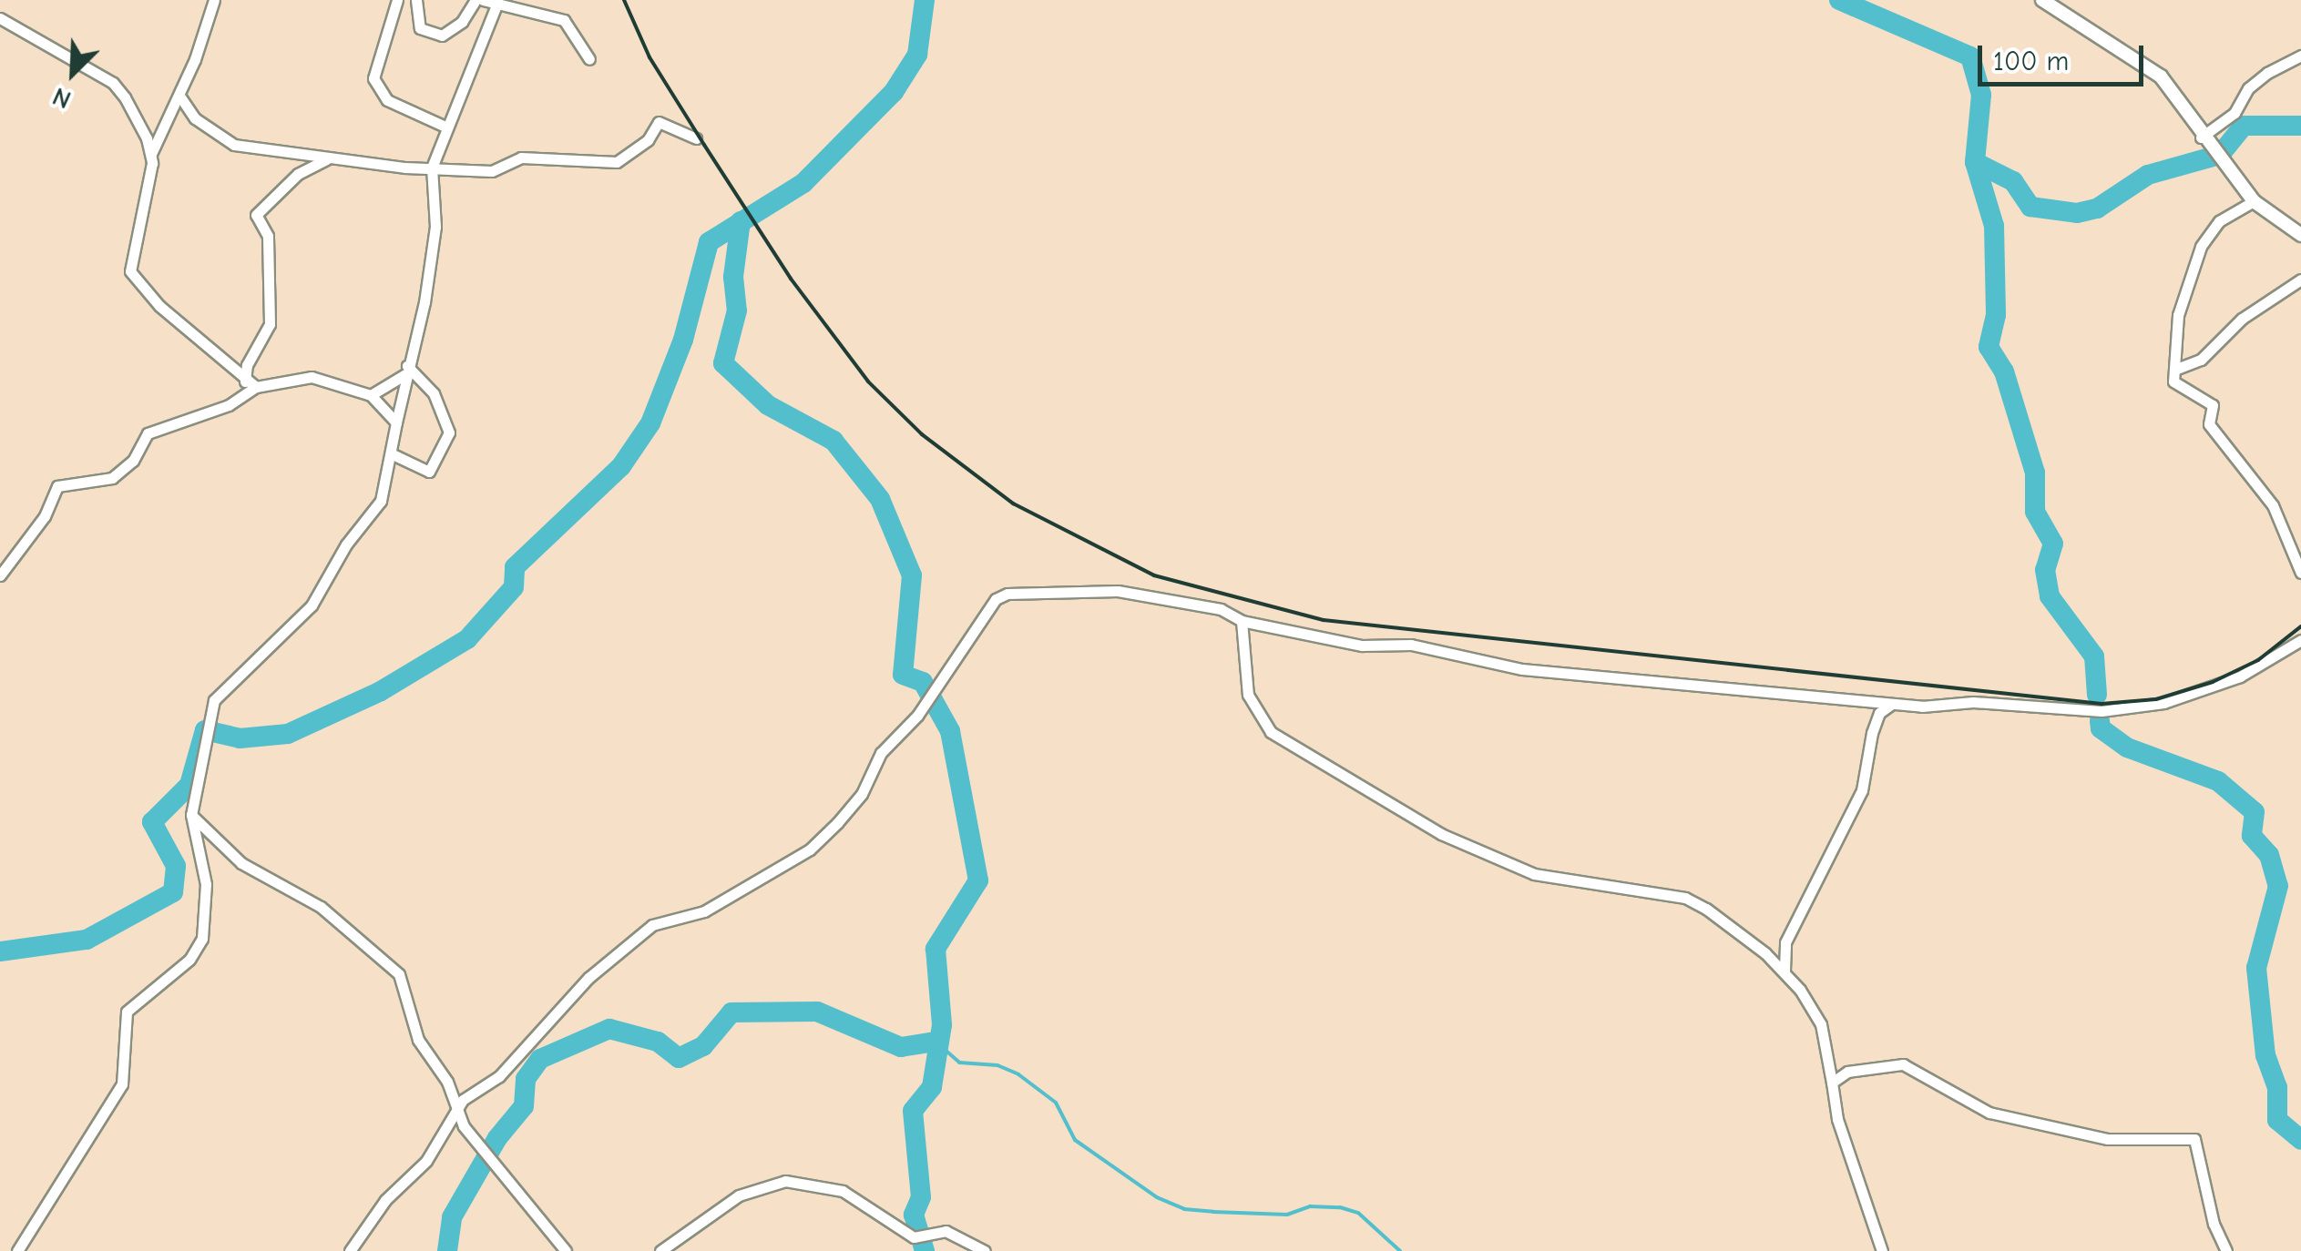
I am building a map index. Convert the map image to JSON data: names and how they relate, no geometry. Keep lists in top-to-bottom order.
{
  "scale_bar": "100 m",
  "north": "bottom left"
}
